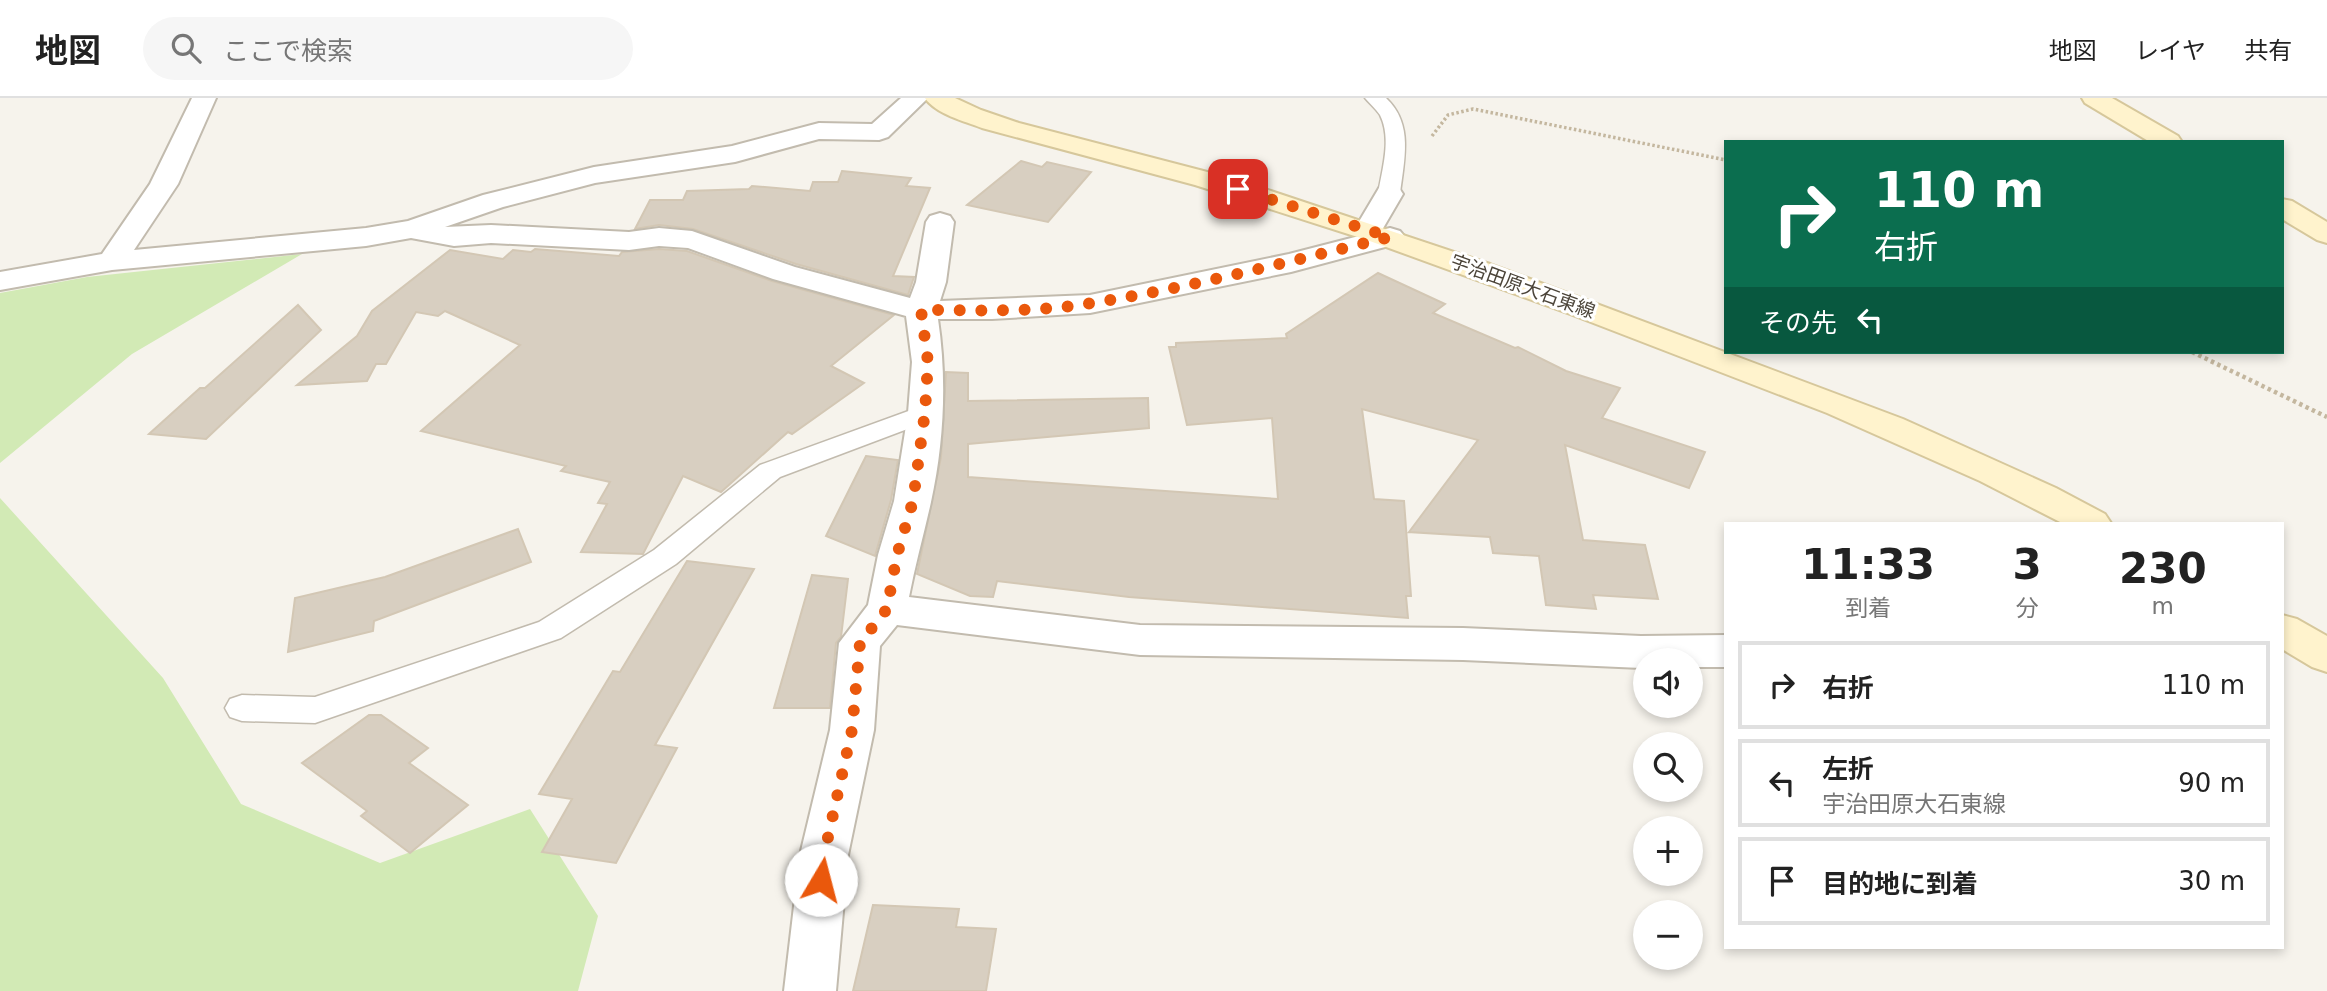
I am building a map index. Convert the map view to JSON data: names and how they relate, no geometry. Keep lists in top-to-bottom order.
{
  "streets": {
    "main road": ["宇治田原大石東線"]
  },
  "page": {
    "header": "地図",
    "search": "ここで検索",
    "nav": ["地図", "レイヤ", "共有"],
    "turn": ["110 m", "右折"],
    "then": "その先",
    "eta": [
      "11:33",
      "到着",
      "3",
      "分",
      "230",
      "m"
    ],
    "list": [
      {
        "name": "右折",
        "value": "110 m"
      },
      {
        "name": "左折",
        "note": "宇治田原大石東線",
        "value": "90 m"
      },
      {
        "name": "目的地に到着",
        "value": "30 m"
      }
    ],
    "map_buttons": ["+", "−"]
  }
}
